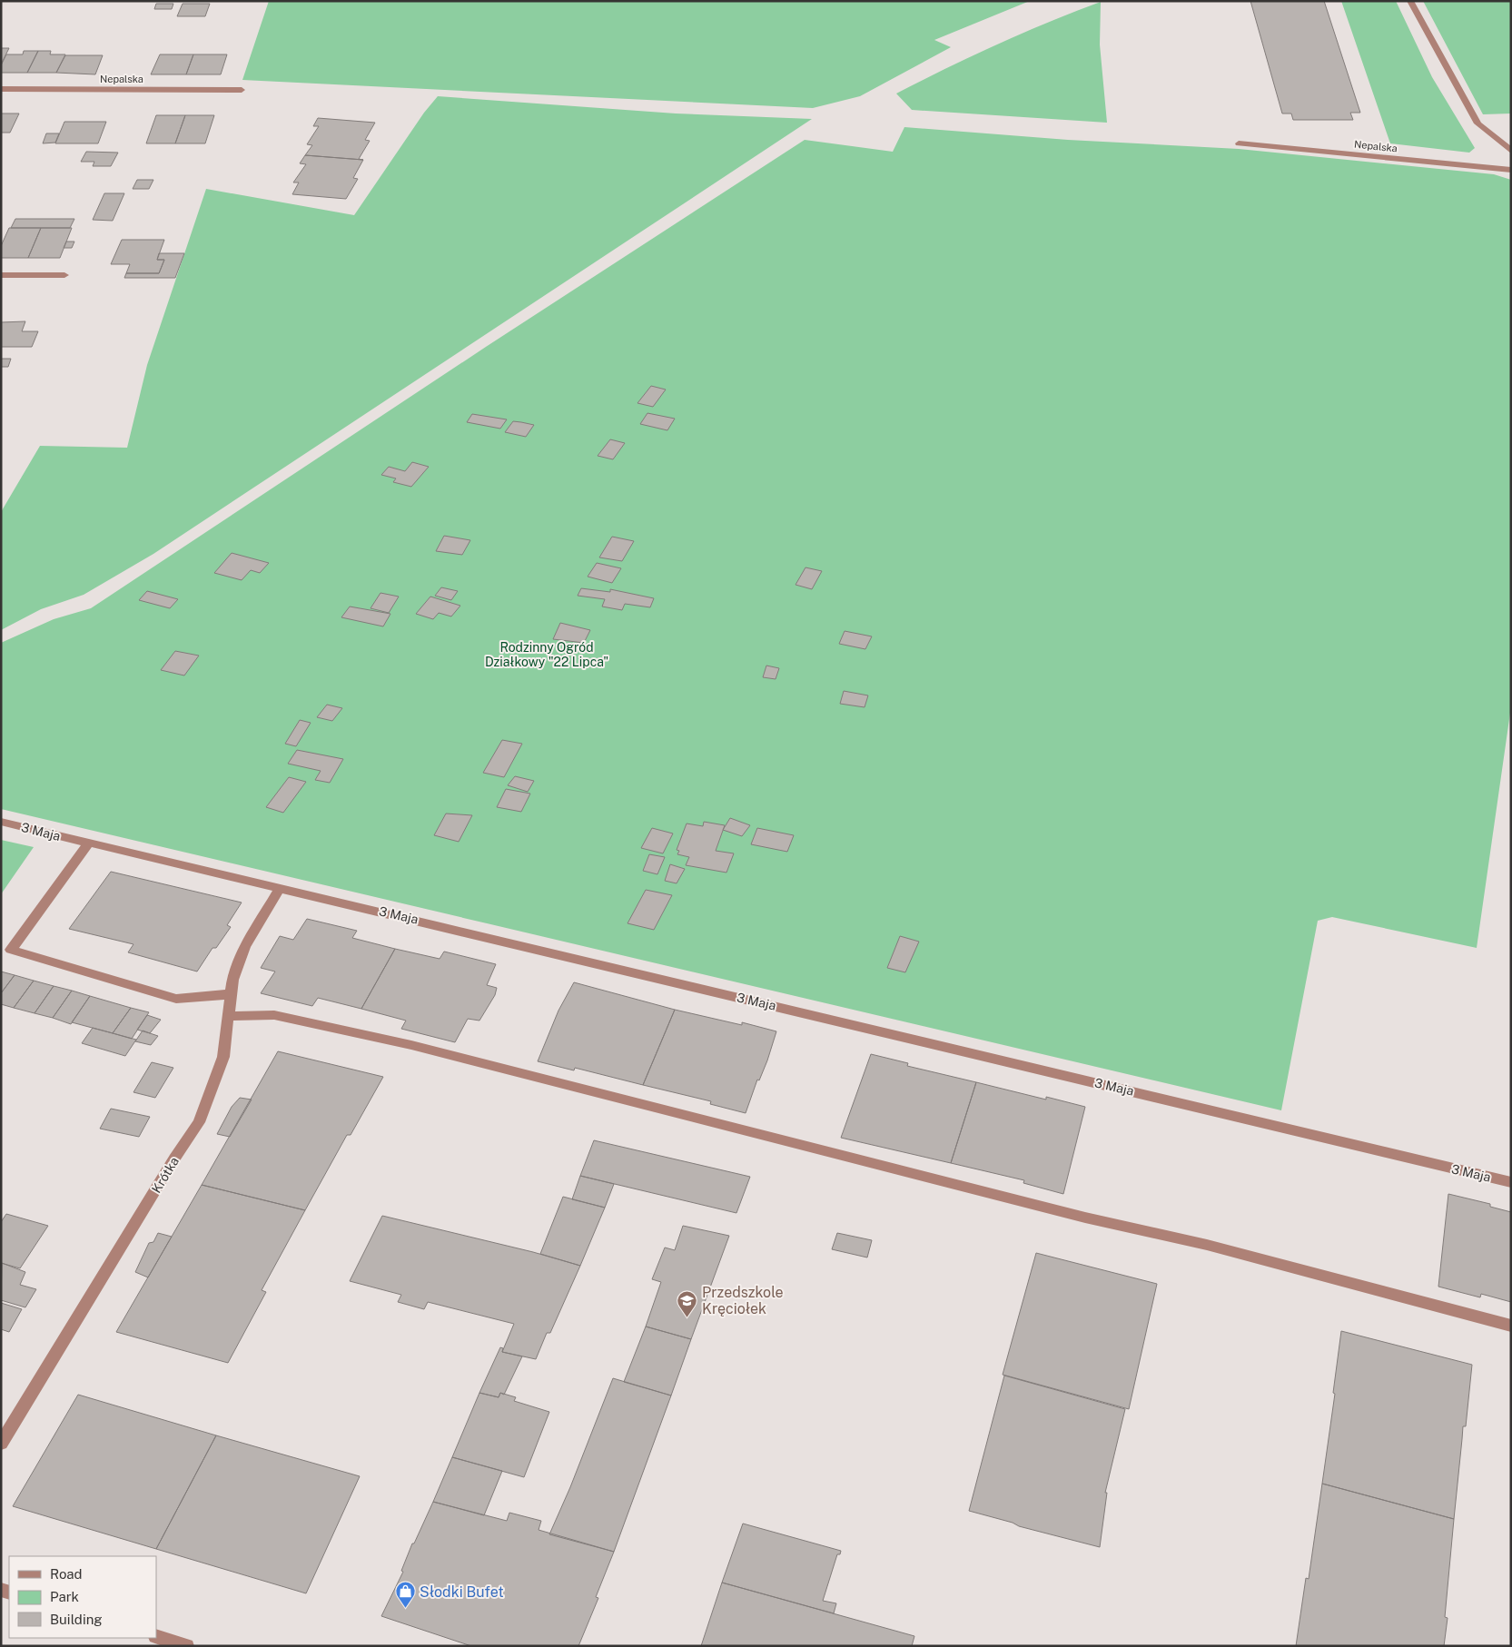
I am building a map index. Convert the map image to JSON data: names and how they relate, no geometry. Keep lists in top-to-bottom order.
{
  "streets": {
    "street": ["Nepalska", "3 Maja", "Krótka"]
  },
  "crossings": [
    ["3 Maja", "Krótka"]
  ],
  "parks": ["Rodzinny Ogród Działkowy \"22 Lipca\""],
  "places": {
    "school or university": ["Przedszkole Kręciołek"],
    "shop": ["Słodki Bufet"]
  },
  "legend": ["Road", "Park", "Building"]
}
